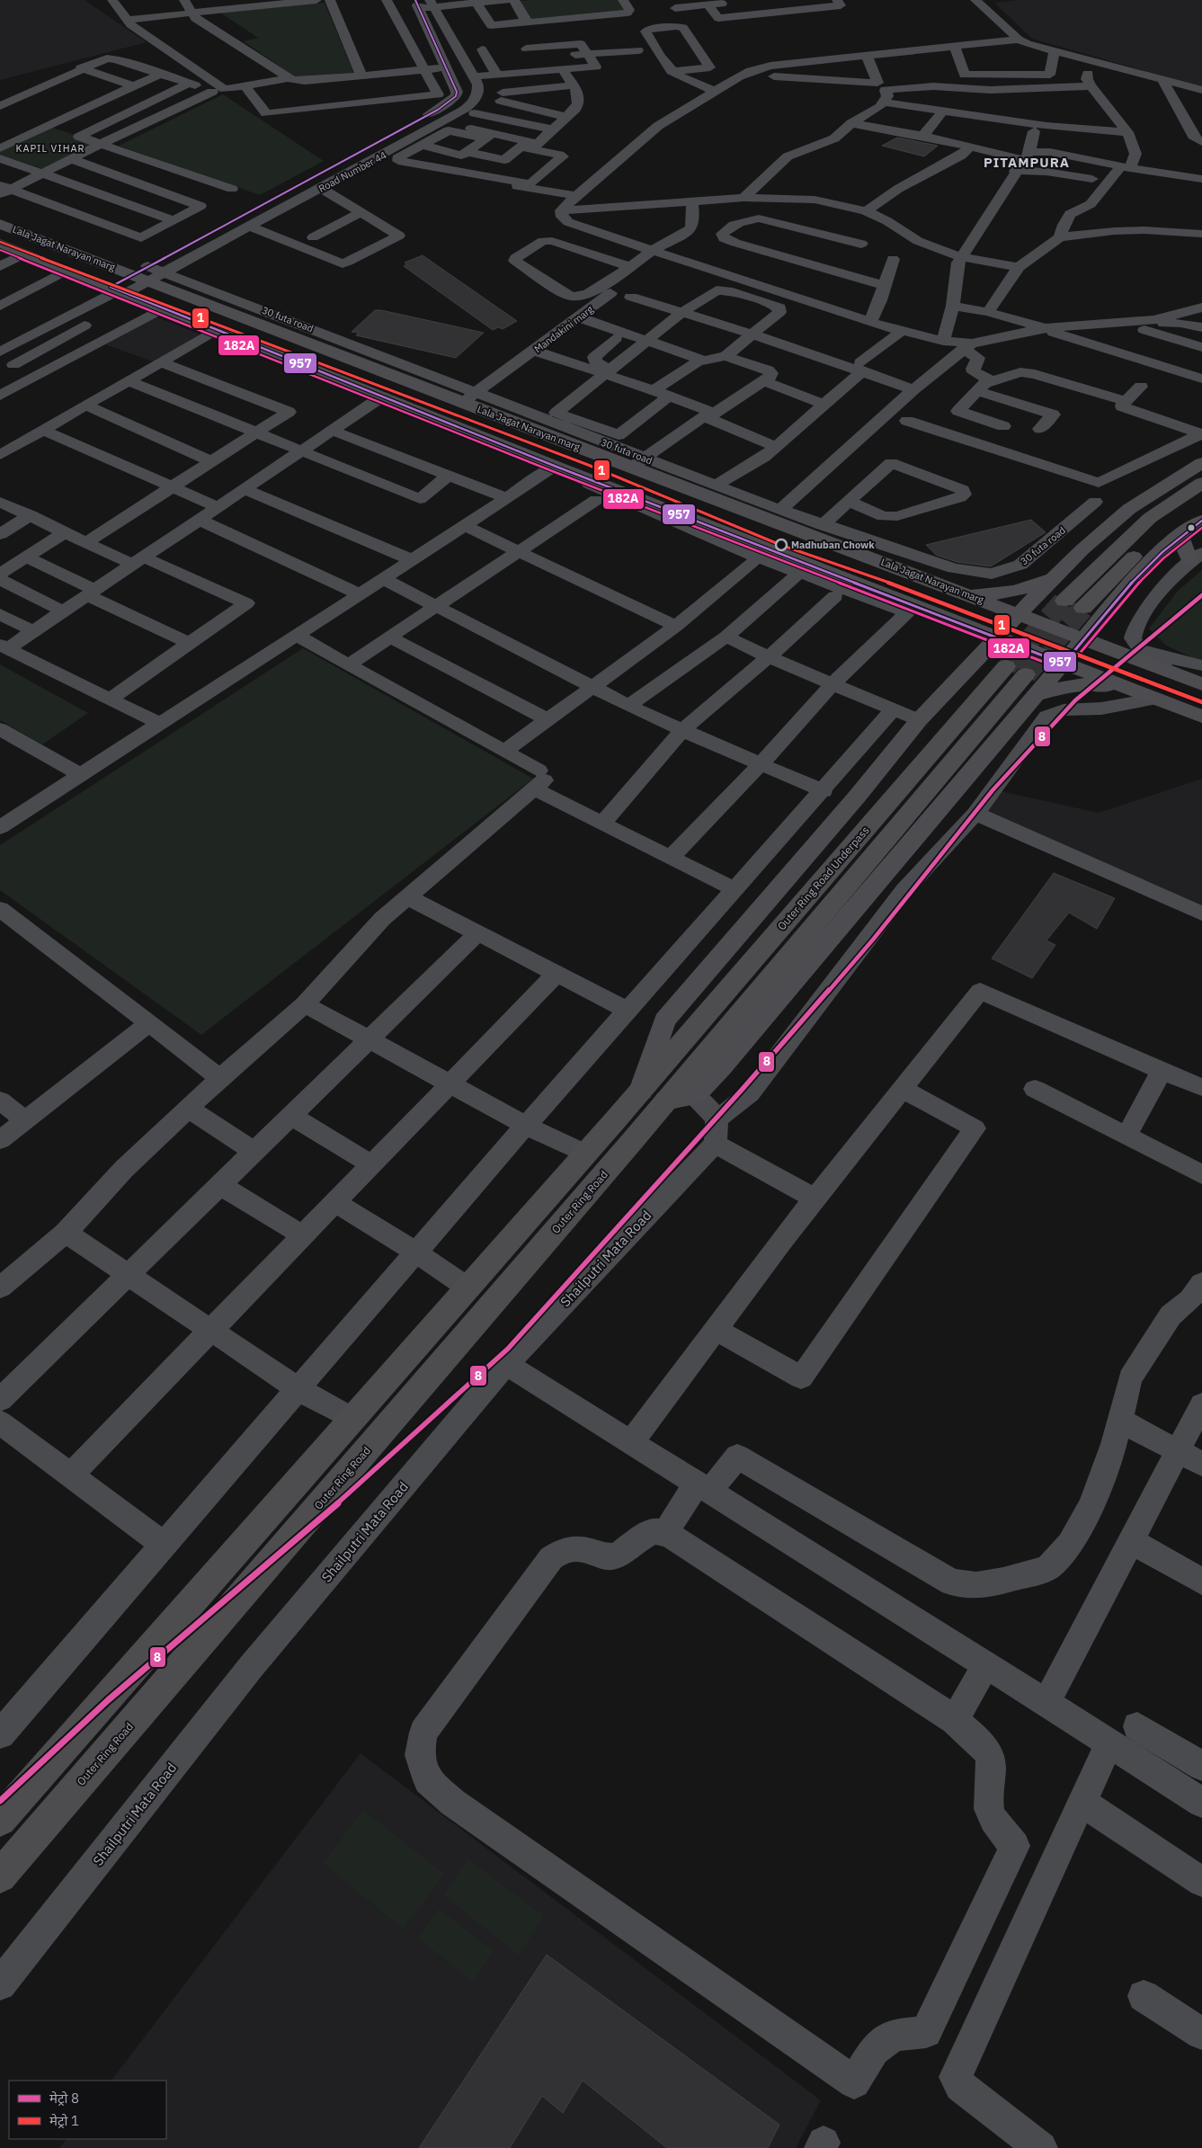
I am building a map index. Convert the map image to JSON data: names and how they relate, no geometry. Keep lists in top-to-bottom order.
{
  "streets": {
    "highway": ["Outer Ring Road Underpass", "Outer Ring Road"],
    "main road": ["Lala Jagat Narayan marg"],
    "street": [
      "Road Number 44",
      "30 futa road",
      "Mandakini marg",
      "Shailputri Mata Road"
    ]
  },
  "crossings": [
    ["Road Number 44", "Lala Jagat Narayan marg"],
    ["Road Number 44", "30 futa road"],
    ["Lala Jagat Narayan marg", "30 futa road"],
    ["Lala Jagat Narayan marg", "Mandakini marg"],
    ["30 futa road", "Mandakini marg"],
    ["Outer Ring Road Underpass", "Outer Ring Road"]
  ],
  "districts": ["KAPIL VIHAR", "PITAMPURA"],
  "places": ["Madhuban Chowk"],
  "lines": [
    "transit line 957",
    "metro line 1",
    "transit line 182A",
    "metro line 8"
  ],
  "legend": ["मेट्रो 8", "मेट्रो 1"]
}
